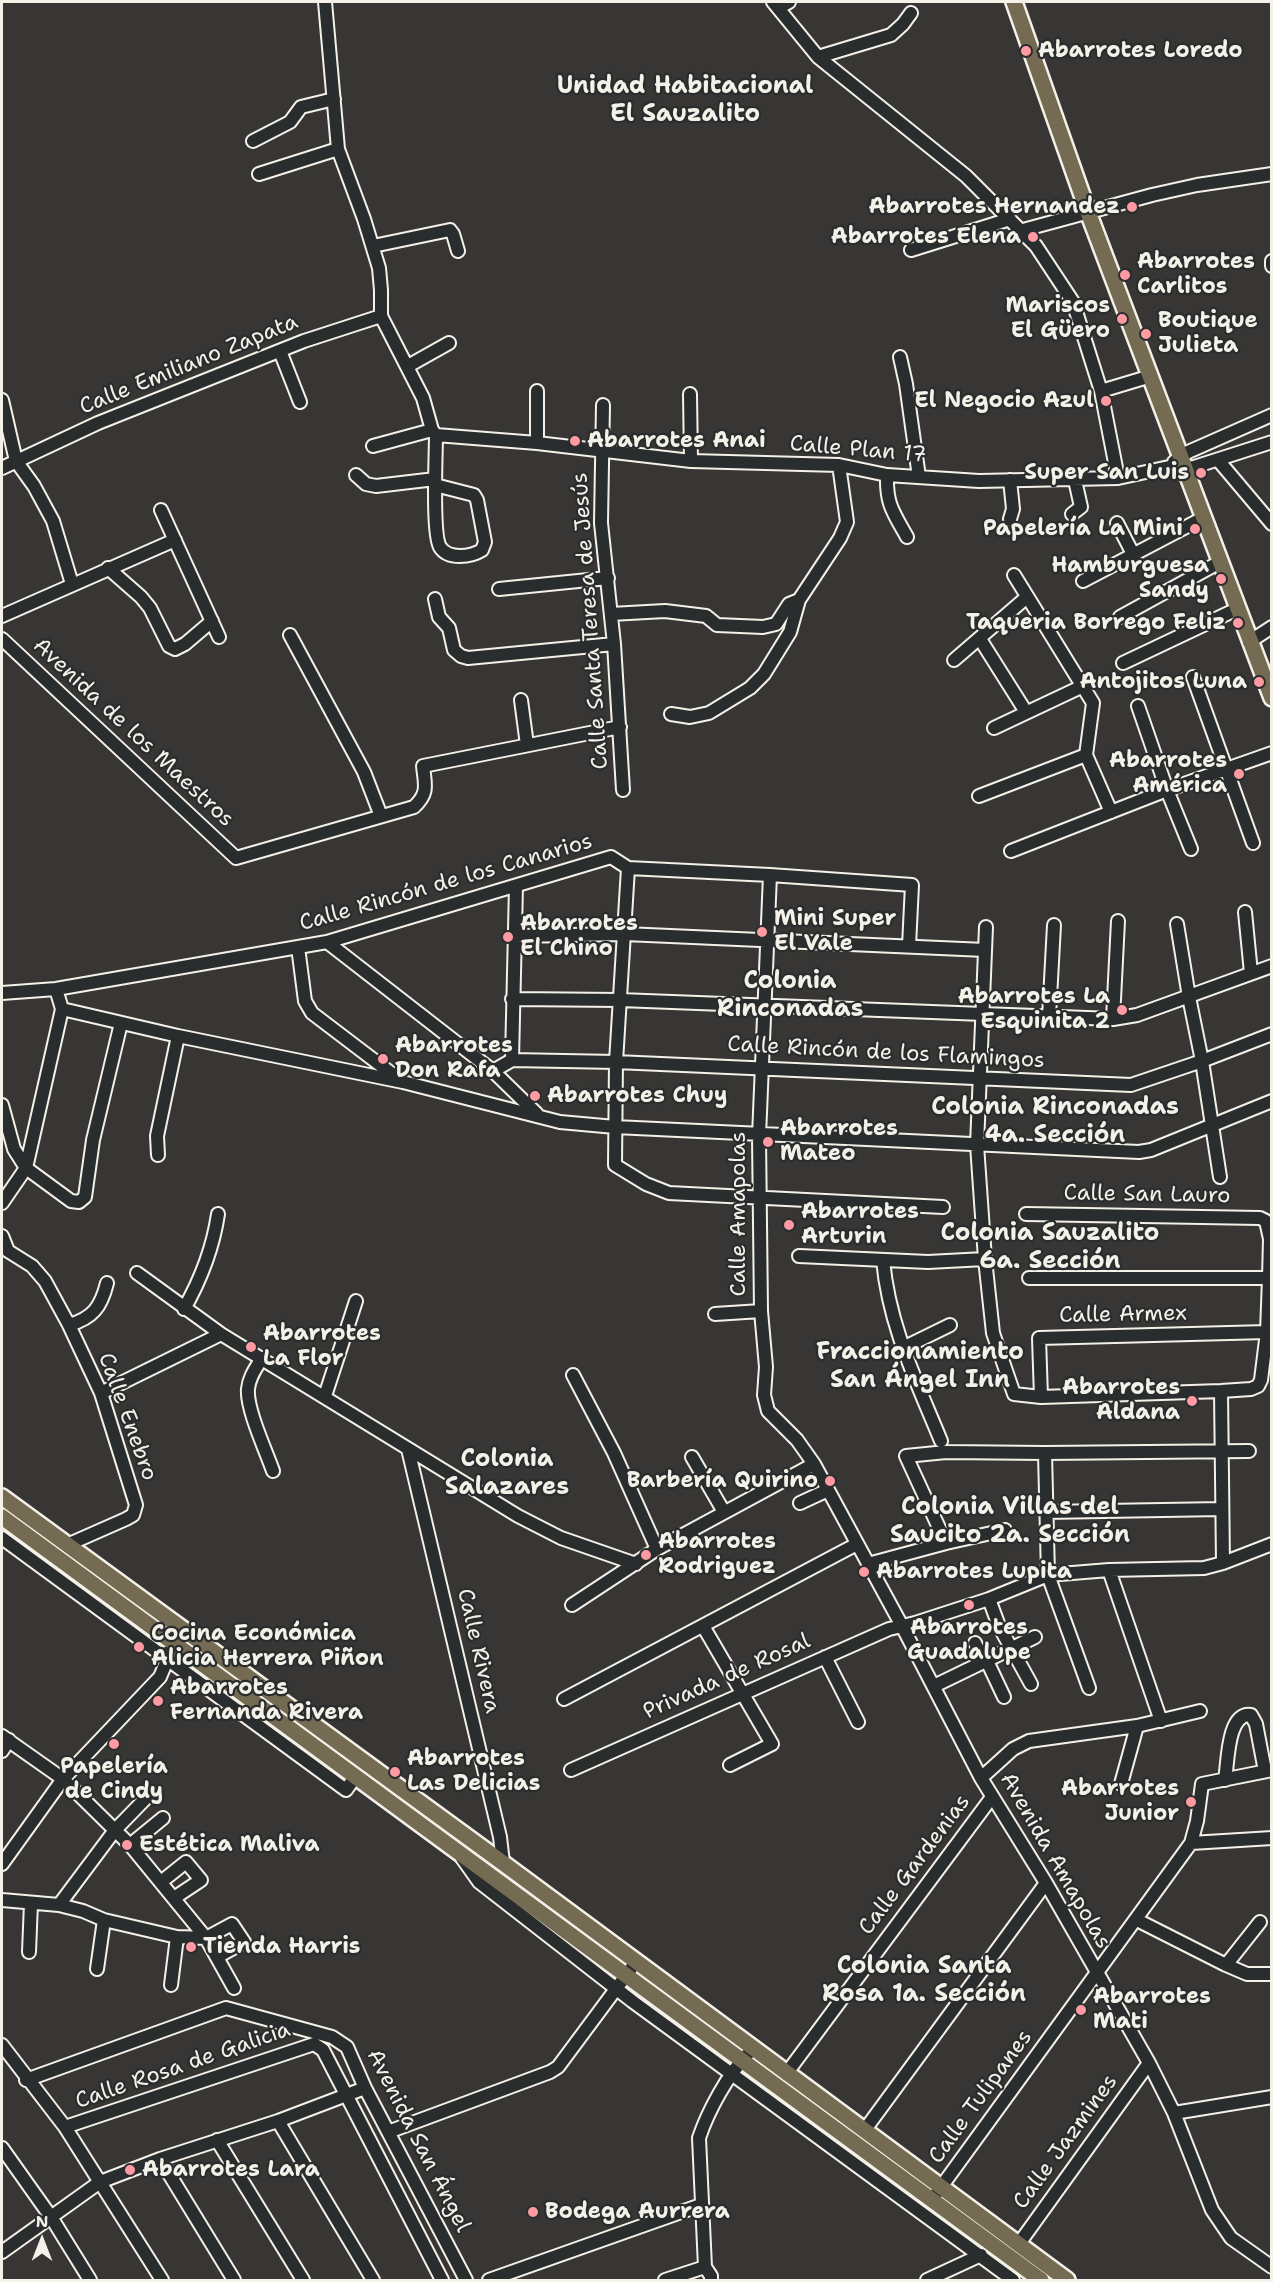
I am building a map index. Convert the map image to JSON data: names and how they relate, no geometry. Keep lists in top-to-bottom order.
{
  "streets": {
    "street": [
      "Calle Emiliano Zapata",
      "Calle Plan 17",
      "Calle Santa Teresa de Jesús",
      "Avenida de los Maestros",
      "Calle Rincón de los Canarios",
      "Calle Rincón de los Flamingos",
      "Calle San Lauro",
      "Calle Amapolas",
      "Calle Armex",
      "Calle Enebro",
      "Calle Rivera",
      "Privada de Rosal",
      "Avenida Amapolas",
      "Calle Gardenias",
      "Calle Rosa de Galicia",
      "Calle Tulipanes",
      "Avenida San Ángel",
      "Calle Jazmines"
    ]
  },
  "crossings": [
    ["Calle Plan 17", "Calle Santa Teresa de Jesús"],
    ["Calle Rincón de los Canarios", "Calle Amapolas"],
    ["Calle Rincón de los Flamingos", "Calle Amapolas"],
    ["Calle Amapolas", "Avenida Amapolas"],
    ["Privada de Rosal", "Avenida Amapolas"],
    ["Avenida Amapolas", "Calle Gardenias"],
    ["Avenida Amapolas", "Calle Tulipanes"],
    ["Avenida Amapolas", "Calle Jazmines"],
    ["Calle Rosa de Galicia", "Avenida San Ángel"]
  ],
  "districts": [
    "Unidad Habitacional El Sauzalito",
    "Colonia Rinconadas",
    "Colonia Rinconadas 4a. Sección",
    "Colonia Sauzalito 6a. Sección",
    "Fraccionamiento San Ángel Inn",
    "Colonia Salazares",
    "Colonia Villas del Saucito 2a. Sección",
    "Colonia Santa Rosa 1a. Sección"
  ],
  "places": [
    "Abarrotes Loredo",
    "Abarrotes Hernandez",
    "Abarrotes Elena",
    "Abarrotes Carlitos",
    "Mariscos El Güero",
    "Boutique Julieta",
    "El Negocio Azul",
    "Abarrotes Anai",
    "Super San Luis",
    "Papelería La Mini",
    "Hamburguesa Sandy",
    "Taqueria Borrego Feliz",
    "Antojitos Luna",
    "Abarrotes América",
    "Mini Super El Vale",
    "Abarrotes El Chino",
    "Abarrotes La Esquinita 2",
    "Abarrotes Don Rafa",
    "Abarrotes Chuy",
    "Abarrotes Mateo",
    "Abarrotes Arturin",
    "Abarrotes La Flor",
    "Abarrotes Aldana",
    "Barbería Quirino",
    "Abarrotes Rodriguez",
    "Abarrotes Lupita",
    "Abarrotes Guadalupe",
    "Cocina Económica Alicia Herrera Piñon",
    "Abarrotes Fernanda Rivera",
    "Papelería de Cindy",
    "Abarrotes Las Delicias",
    "Abarrotes Junior",
    "Estética Maliva",
    "Tienda Harris",
    "Abarrotes Mati",
    "Abarrotes Lara",
    "Bodega Aurrera"
  ],
  "north": "top"
}
